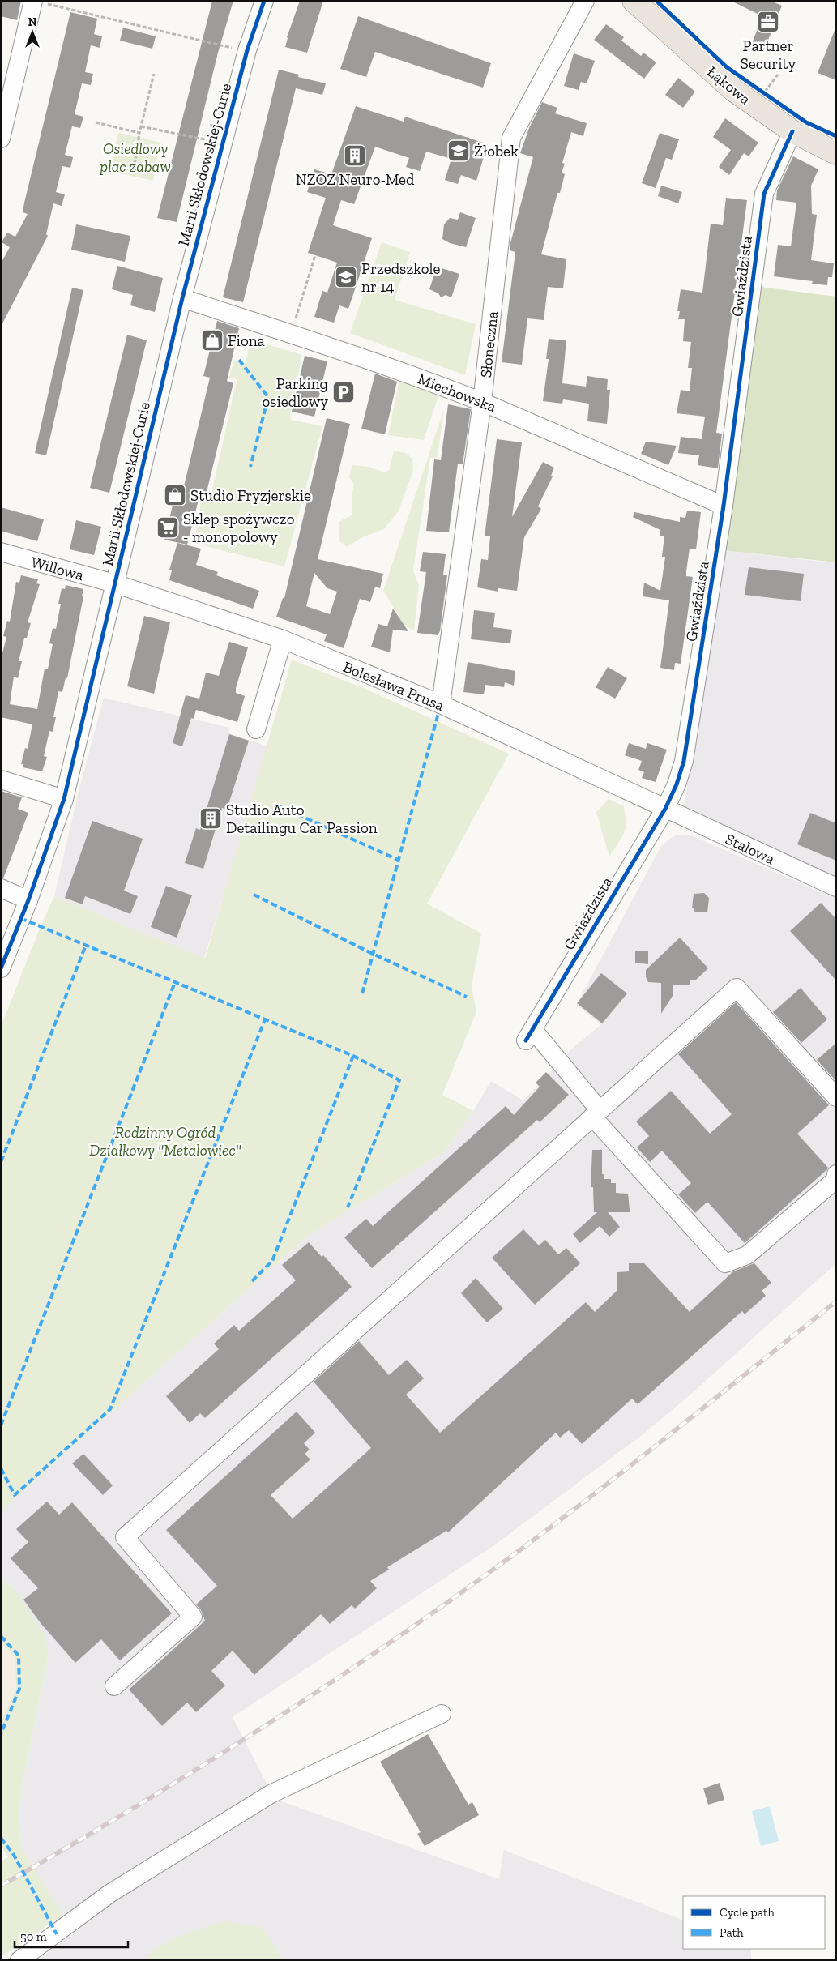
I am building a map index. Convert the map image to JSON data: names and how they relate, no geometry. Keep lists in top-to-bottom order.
{
  "streets": {
    "main road": ["Łąkowa"],
    "street": [
      "Marii Skłodowskiej-Curie",
      "Gwiaździsta",
      "Słoneczna",
      "Miechowska",
      "Willowa",
      "Bolesława Prusa",
      "Stalowa"
    ]
  },
  "crossings": [
    ["Łąkowa", "Gwiaździsta"],
    ["Marii Skłodowskiej-Curie", "Miechowska"],
    ["Marii Skłodowskiej-Curie", "Willowa"],
    ["Marii Skłodowskiej-Curie", "Bolesława Prusa"],
    ["Gwiaździsta", "Miechowska"],
    ["Gwiaździsta", "Bolesława Prusa"],
    ["Gwiaździsta", "Stalowa"],
    ["Słoneczna", "Miechowska"],
    ["Słoneczna", "Bolesława Prusa"],
    ["Willowa", "Bolesława Prusa"],
    ["Bolesława Prusa", "Stalowa"]
  ],
  "parks": ["Osiedlowy plac zabaw", "Rodzinny Ogród Działkowy \"Metalowiec\""],
  "places": {
    "office": ["Partner Security"],
    "school or university": ["Żłobek", "Przedszkole nr 14"],
    "building": ["NZOZ Neuro-Med", "Studio Auto Detailingu Car Passion"],
    "shop": ["Fiona", "Studio Fryzjerskie"],
    "parking": ["Parking osiedlowy"],
    "supermarket": ["Sklep spożywczo - monopolowy"]
  },
  "legend": ["Cycle path", "Path"],
  "scale_bar": "50 m",
  "north": "top"
}
